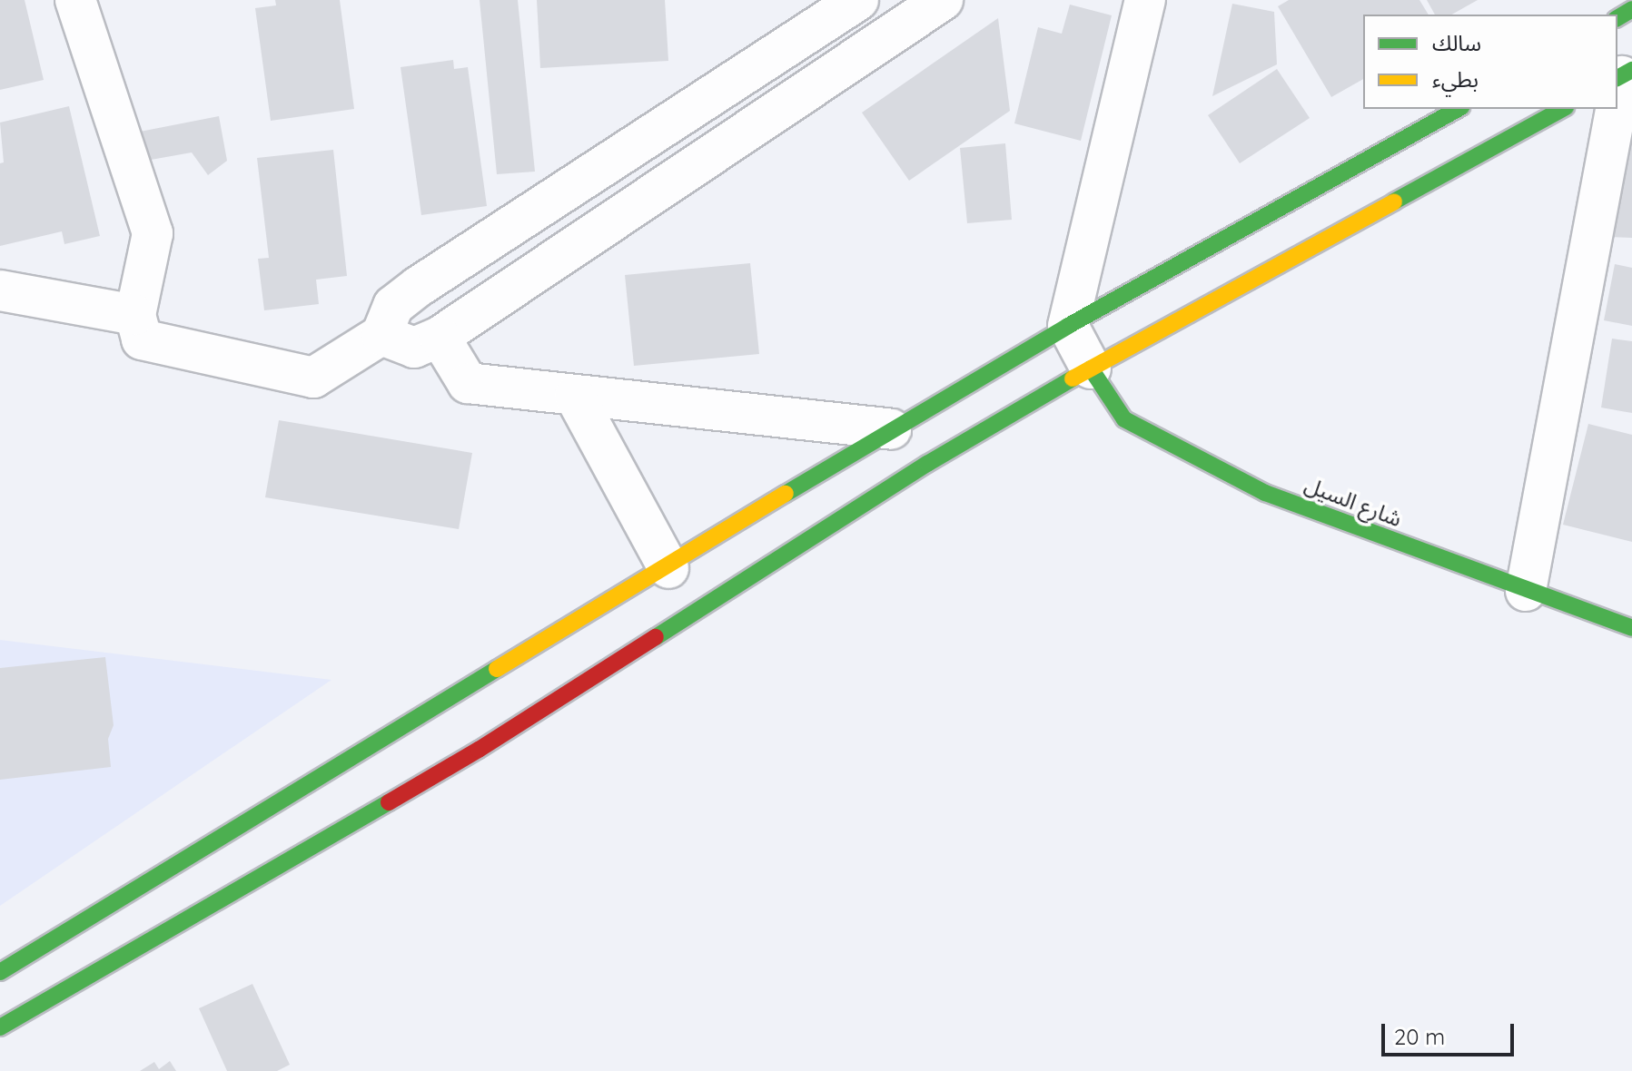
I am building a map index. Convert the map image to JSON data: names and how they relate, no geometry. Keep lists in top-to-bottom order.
{
  "streets": {
    "main road": ["شارع السيل"]
  },
  "legend": ["سالك", "بطيء"],
  "scale_bar": "20 m"
}
